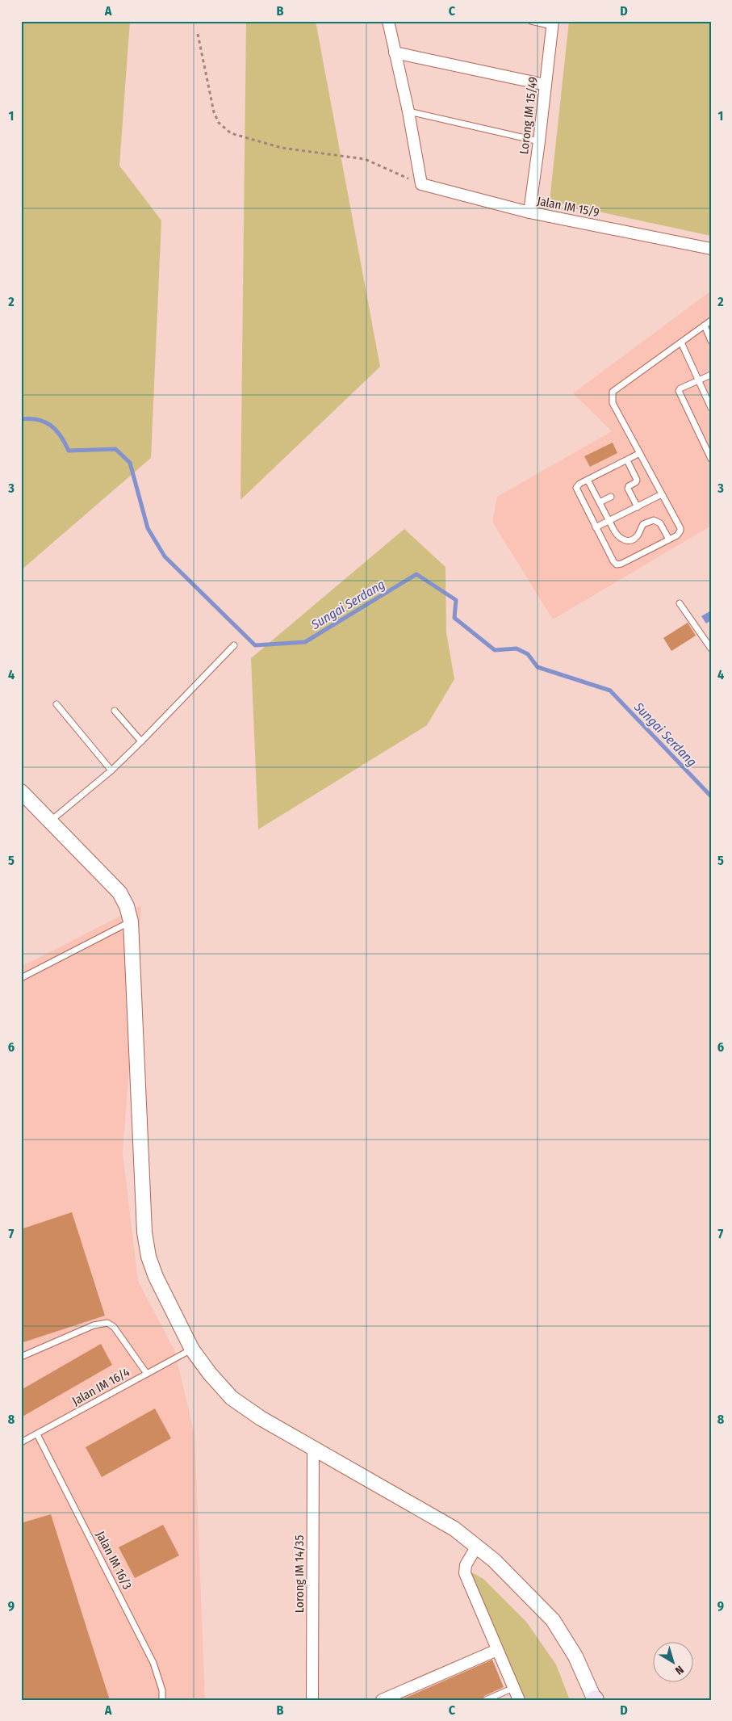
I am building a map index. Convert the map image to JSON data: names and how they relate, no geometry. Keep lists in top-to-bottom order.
{
  "streets": {
    "street": ["Lorong IM 15/49", "Jalan IM 15/9", "Lorong IM 14/35"],
    "lane": ["Jalan IM 16/4", "Jalan IM 16/3"]
  },
  "crossings": [
    ["Lorong IM 15/49", "Jalan IM 15/9"],
    ["Jalan IM 16/4", "Jalan IM 16/3"]
  ],
  "water": ["Sungai Serdang"],
  "north": "bottom right",
  "grid": {
    "columns": [
      "A",
      "B",
      "C",
      "D"
    ],
    "rows": [
      "1",
      "2",
      "3",
      "4",
      "5",
      "6",
      "7",
      "8",
      "9"
    ]
  }
}
